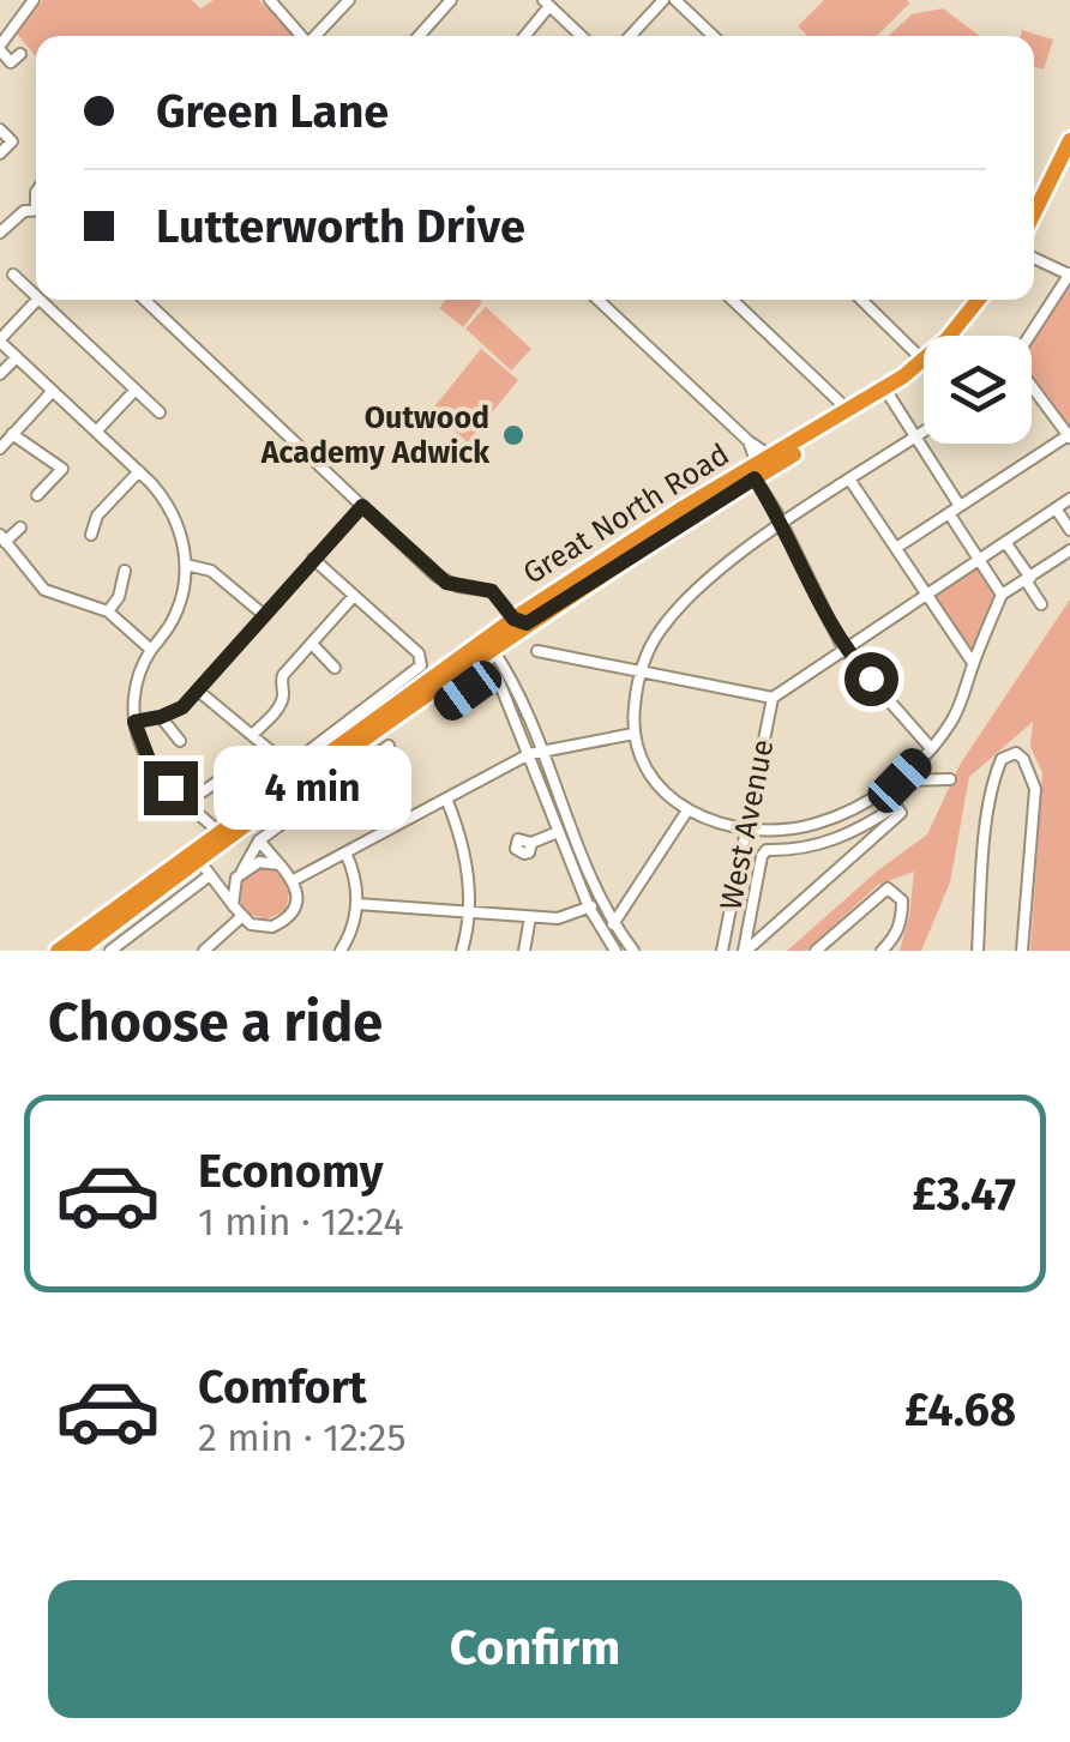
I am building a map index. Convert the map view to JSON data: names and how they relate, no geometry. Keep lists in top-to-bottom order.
{
  "streets": {
    "highway": ["Great North Road"],
    "street": ["West Avenue"]
  },
  "places": ["Outwood Academy Adwick"],
  "page": {
    "banner": ["Green Lane", "Lutterworth Drive"],
    "bubble": "4 min",
    "heading": "Choose a ride",
    "list": [
      {
        "name": "Economy",
        "note": "1 min · 12:24",
        "value": "£3.47"
      },
      {
        "name": "Comfort",
        "note": "2 min · 12:25",
        "value": "£4.68"
      }
    ],
    "buttons": "Confirm"
  }
}
